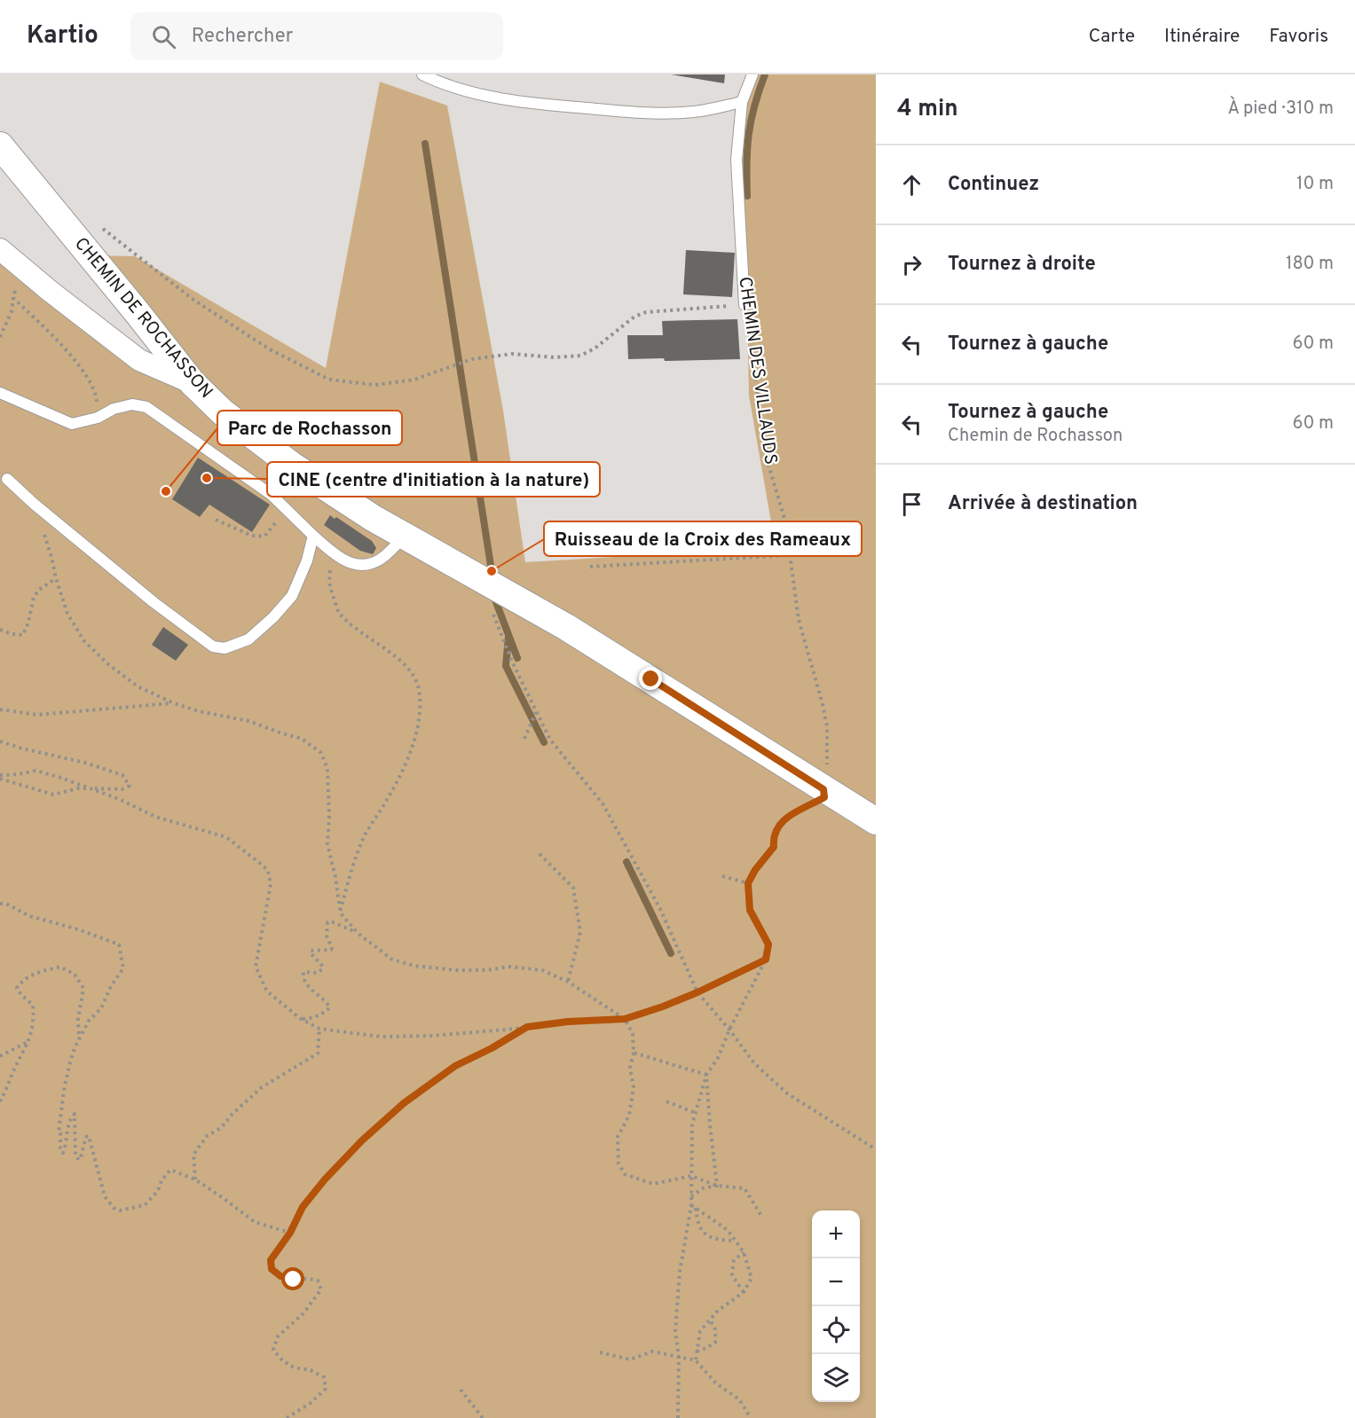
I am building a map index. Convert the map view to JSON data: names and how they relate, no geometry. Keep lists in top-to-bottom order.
{
  "streets": {
    "street": ["CHEMIN DE ROCHASSON"],
    "lane": ["CHEMIN DES VILLAUDS"]
  },
  "crossings": [
    ["CHEMIN DE ROCHASSON", "CHEMIN DES VILLAUDS"]
  ],
  "places": ["CINE (centre d'initiation à la nature)", "Parc de Rochasson", "Ruisseau de la Croix des Rameaux"],
  "page": {
    "header": "Kartio",
    "search": "Rechercher",
    "nav": ["Carte", "Itinéraire", "Favoris"],
    "heading": ["4 min", "À pied · 310 m"],
    "list": [
      ["Continuez", "10 m"],
      ["Tournez à droite", "180 m"],
      ["Tournez à gauche", "60 m"],
      ["Tournez à gauche", "Chemin de Rochasson", "60 m"],
      "Arrivée à destination"
    ],
    "map_buttons": ["+", "−"]
  }
}
